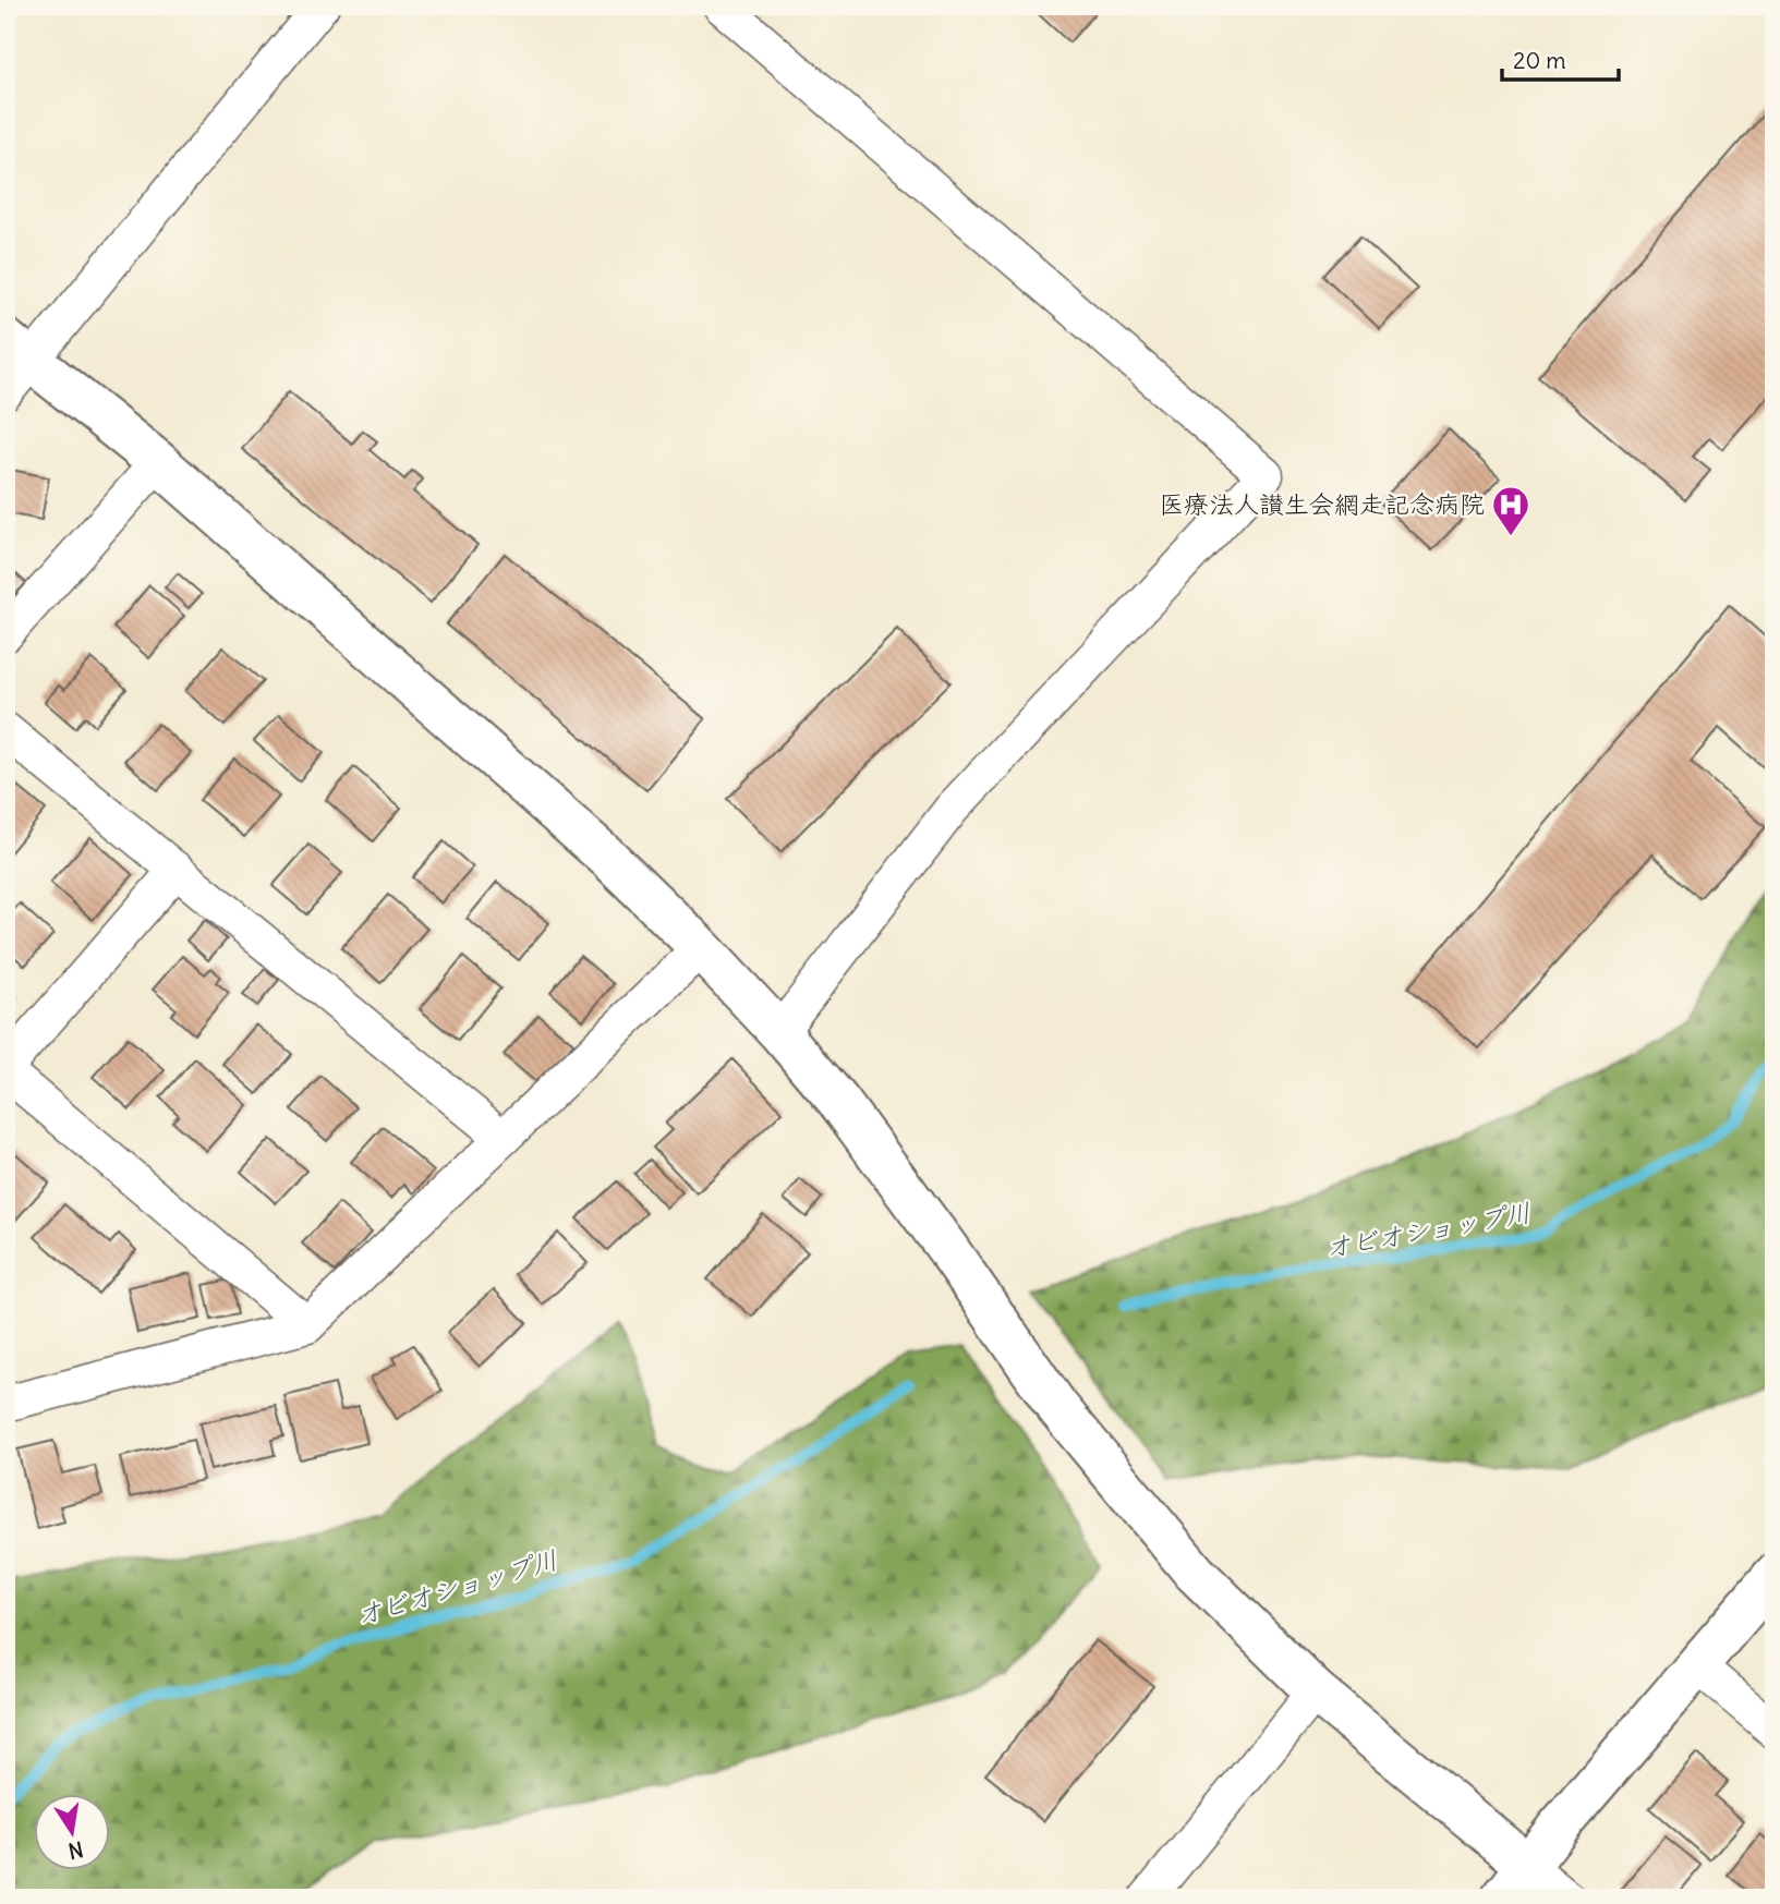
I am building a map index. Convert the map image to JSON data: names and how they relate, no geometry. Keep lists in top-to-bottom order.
{
  "water": ["オビオショップ川"],
  "places": {
    "hospital": ["医療法人讃生会網走記念病院"]
  },
  "scale_bar": "20 m",
  "north": "bottom"
}
